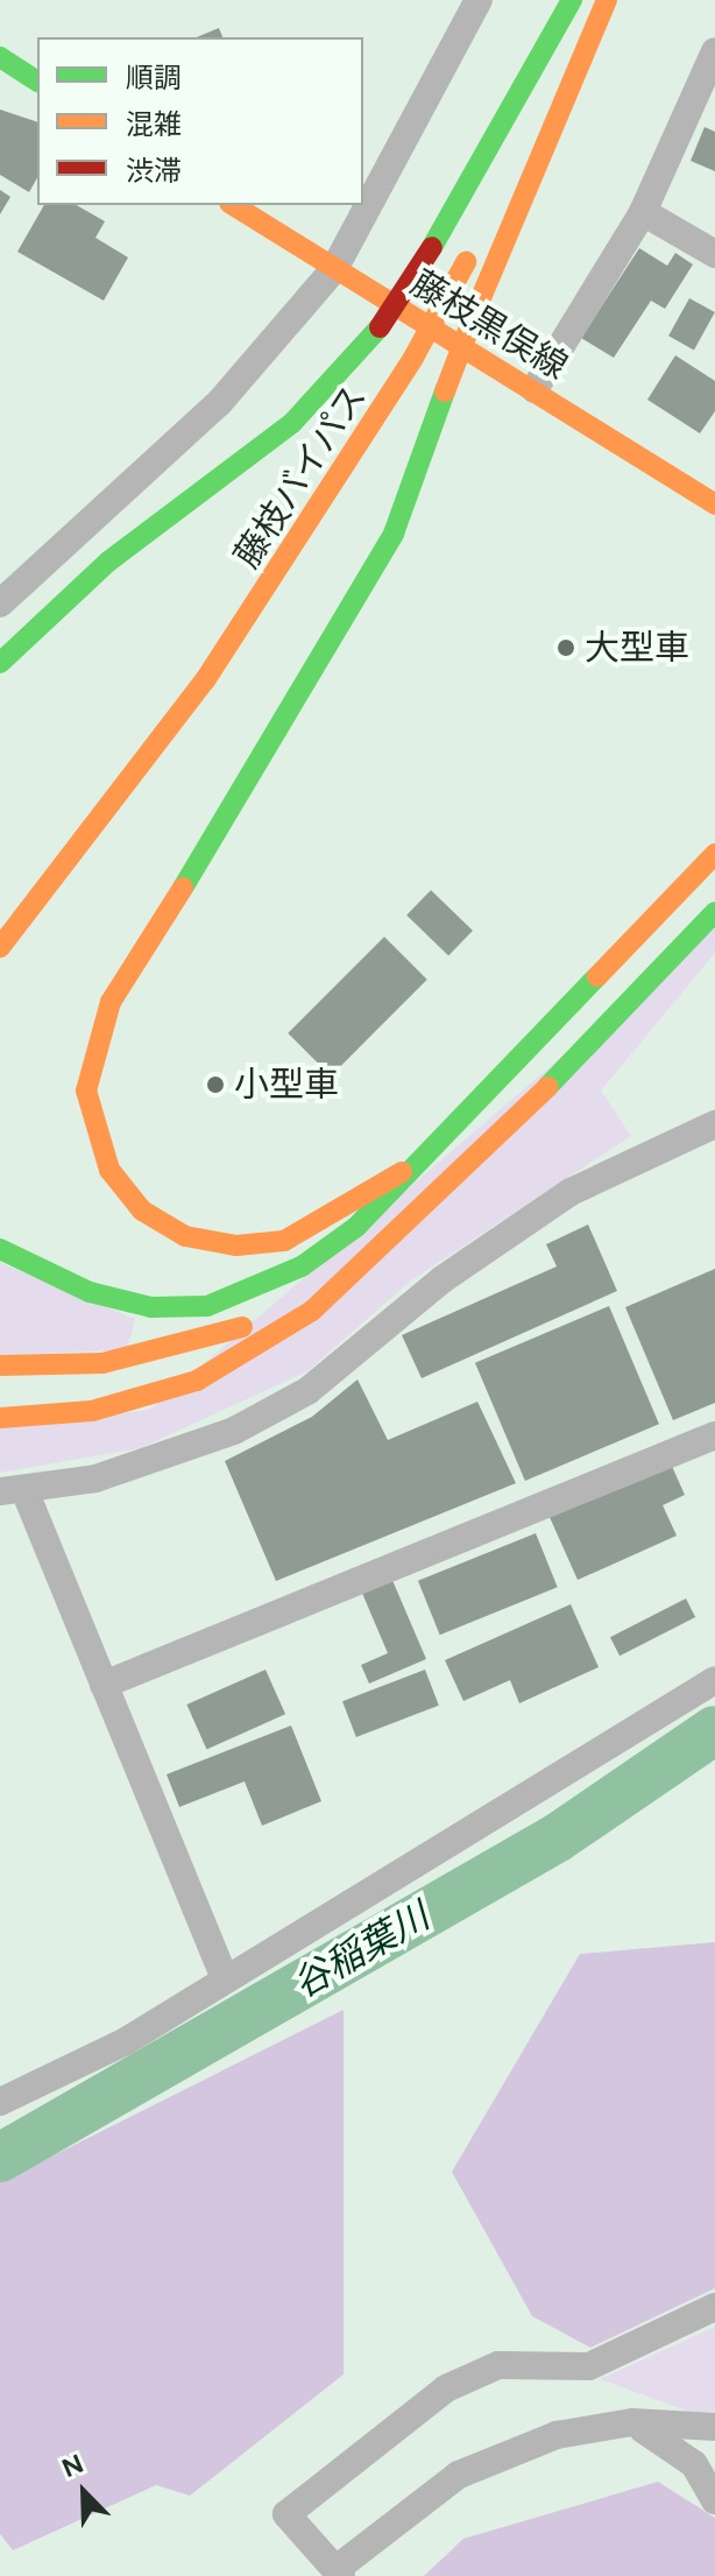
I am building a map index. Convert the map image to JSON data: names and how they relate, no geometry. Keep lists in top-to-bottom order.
{
  "streets": {
    "main road": ["藤枝黒俣線", "藤枝バイパス"]
  },
  "water": ["谷稲葉川"],
  "places": ["大型車", "小型車"],
  "legend": ["順調", "混雑", "渋滞"],
  "north": "top left"
}
